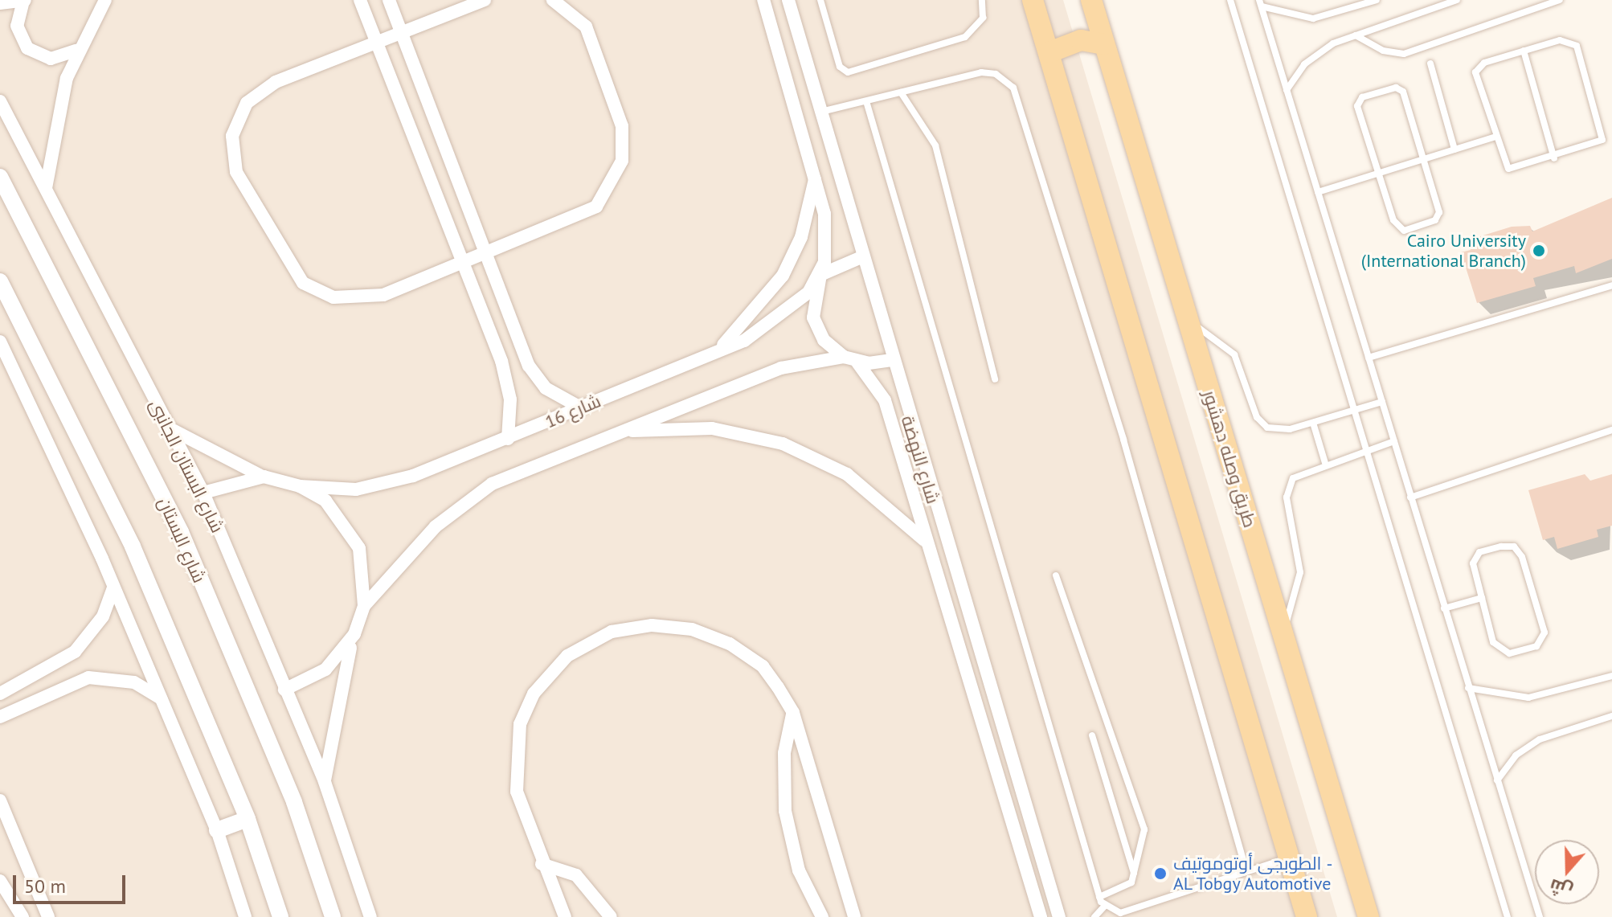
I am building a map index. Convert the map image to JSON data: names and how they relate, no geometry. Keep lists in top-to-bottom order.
{
  "streets": {
    "main road": ["طريق وصله دهشور"],
    "street": [
      "شارع 16",
      "شارع النهضة",
      "شارع البستان الجانبى",
      "شارع البستان"
    ]
  },
  "places": ["Cairo University (International Branch)", "الطوبجى أوتوموتيف - AL Tobgy Automotive"],
  "scale_bar": "50 m",
  "north": "bottom"
}
